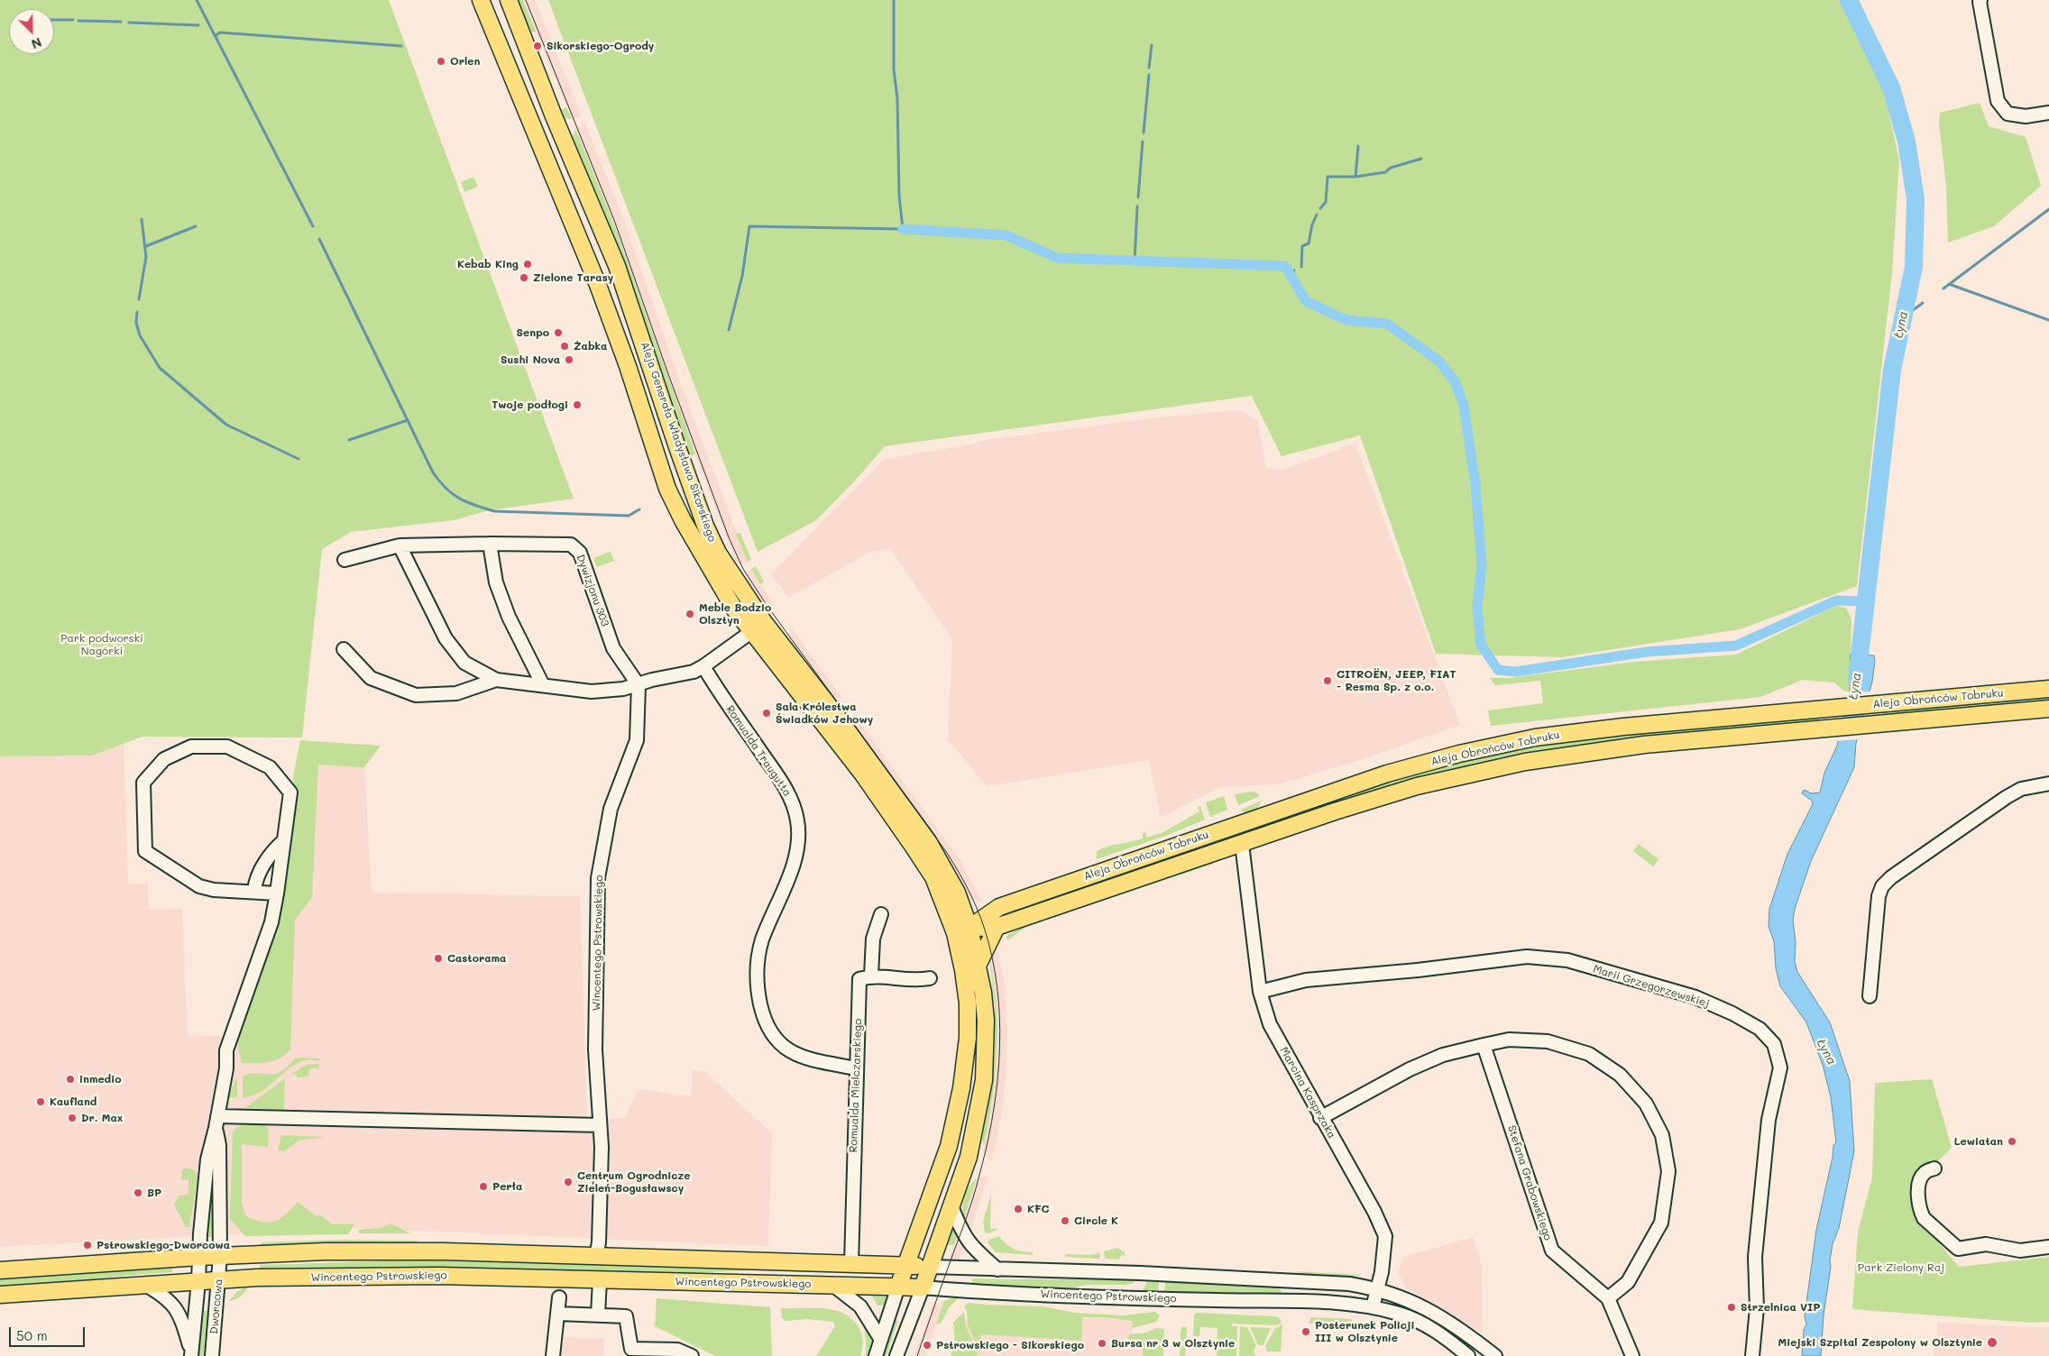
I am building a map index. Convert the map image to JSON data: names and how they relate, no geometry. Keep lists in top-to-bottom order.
{
  "streets": {
    "main road": ["Aleja Generała Władysława Sikorskiego", "Aleja Obrońców Tobruku", "Wincentego Pstrowskiego"],
    "street": [
      "Dywizjonu 303",
      "Romualda Traugutta",
      "Marii Grzegorzewskiej",
      "Romualda Mielczarskiego",
      "Marcina Kasprzaka",
      "Stefana Grabowskiego",
      "Dworcowa"
    ]
  },
  "crossings": [
    ["Aleja Generała Władysława Sikorskiego", "Aleja Obrońców Tobruku"],
    ["Aleja Generała Władysława Sikorskiego", "Wincentego Pstrowskiego"],
    ["Dywizjonu 303", "Wincentego Pstrowskiego"],
    ["Aleja Obrońców Tobruku", "Marcina Kasprzaka"],
    ["Romualda Traugutta", "Romualda Mielczarskiego"],
    ["Wincentego Pstrowskiego", "Romualda Mielczarskiego"],
    ["Wincentego Pstrowskiego", "Marcina Kasprzaka"],
    ["Wincentego Pstrowskiego", "Dworcowa"],
    ["Marii Grzegorzewskiej", "Marcina Kasprzaka"]
  ],
  "water": ["Łyna"],
  "parks": ["Park podworski Nagórki", "Park Zielony Raj"],
  "places": [
    "Sikorskiego-Ogrody",
    "Orlen",
    "Kebab King",
    "Zielone Tarasy",
    "Senpo",
    "Żabka",
    "Sushi Nova",
    "Twoje podłogi",
    "Meble Bodzio Olsztyn",
    "CITROËN, JEEP, FIAT - Resma Sp. z o.o.",
    "Sala Królestwa Świadków Jehowy",
    "Castorama",
    "inmedio",
    "Kaufland",
    "Dr. Max",
    "Lewiatan",
    "Centrum Ogrodnicze Zieleń-Bogusławscy",
    "Perła",
    "BP",
    "KFC",
    "Circle K",
    "Pstrowskiego-Dworcowa",
    "Strzelnica VIP",
    "Posterunek Policji III w Olsztynie",
    "Miejski Szpital Zespolony w Olsztynie",
    "Bursa nr 3 w Olsztynie",
    "Pstrowskiego - Sikorskiego"
  ],
  "scale_bar": "50 m",
  "north": "bottom right"
}
